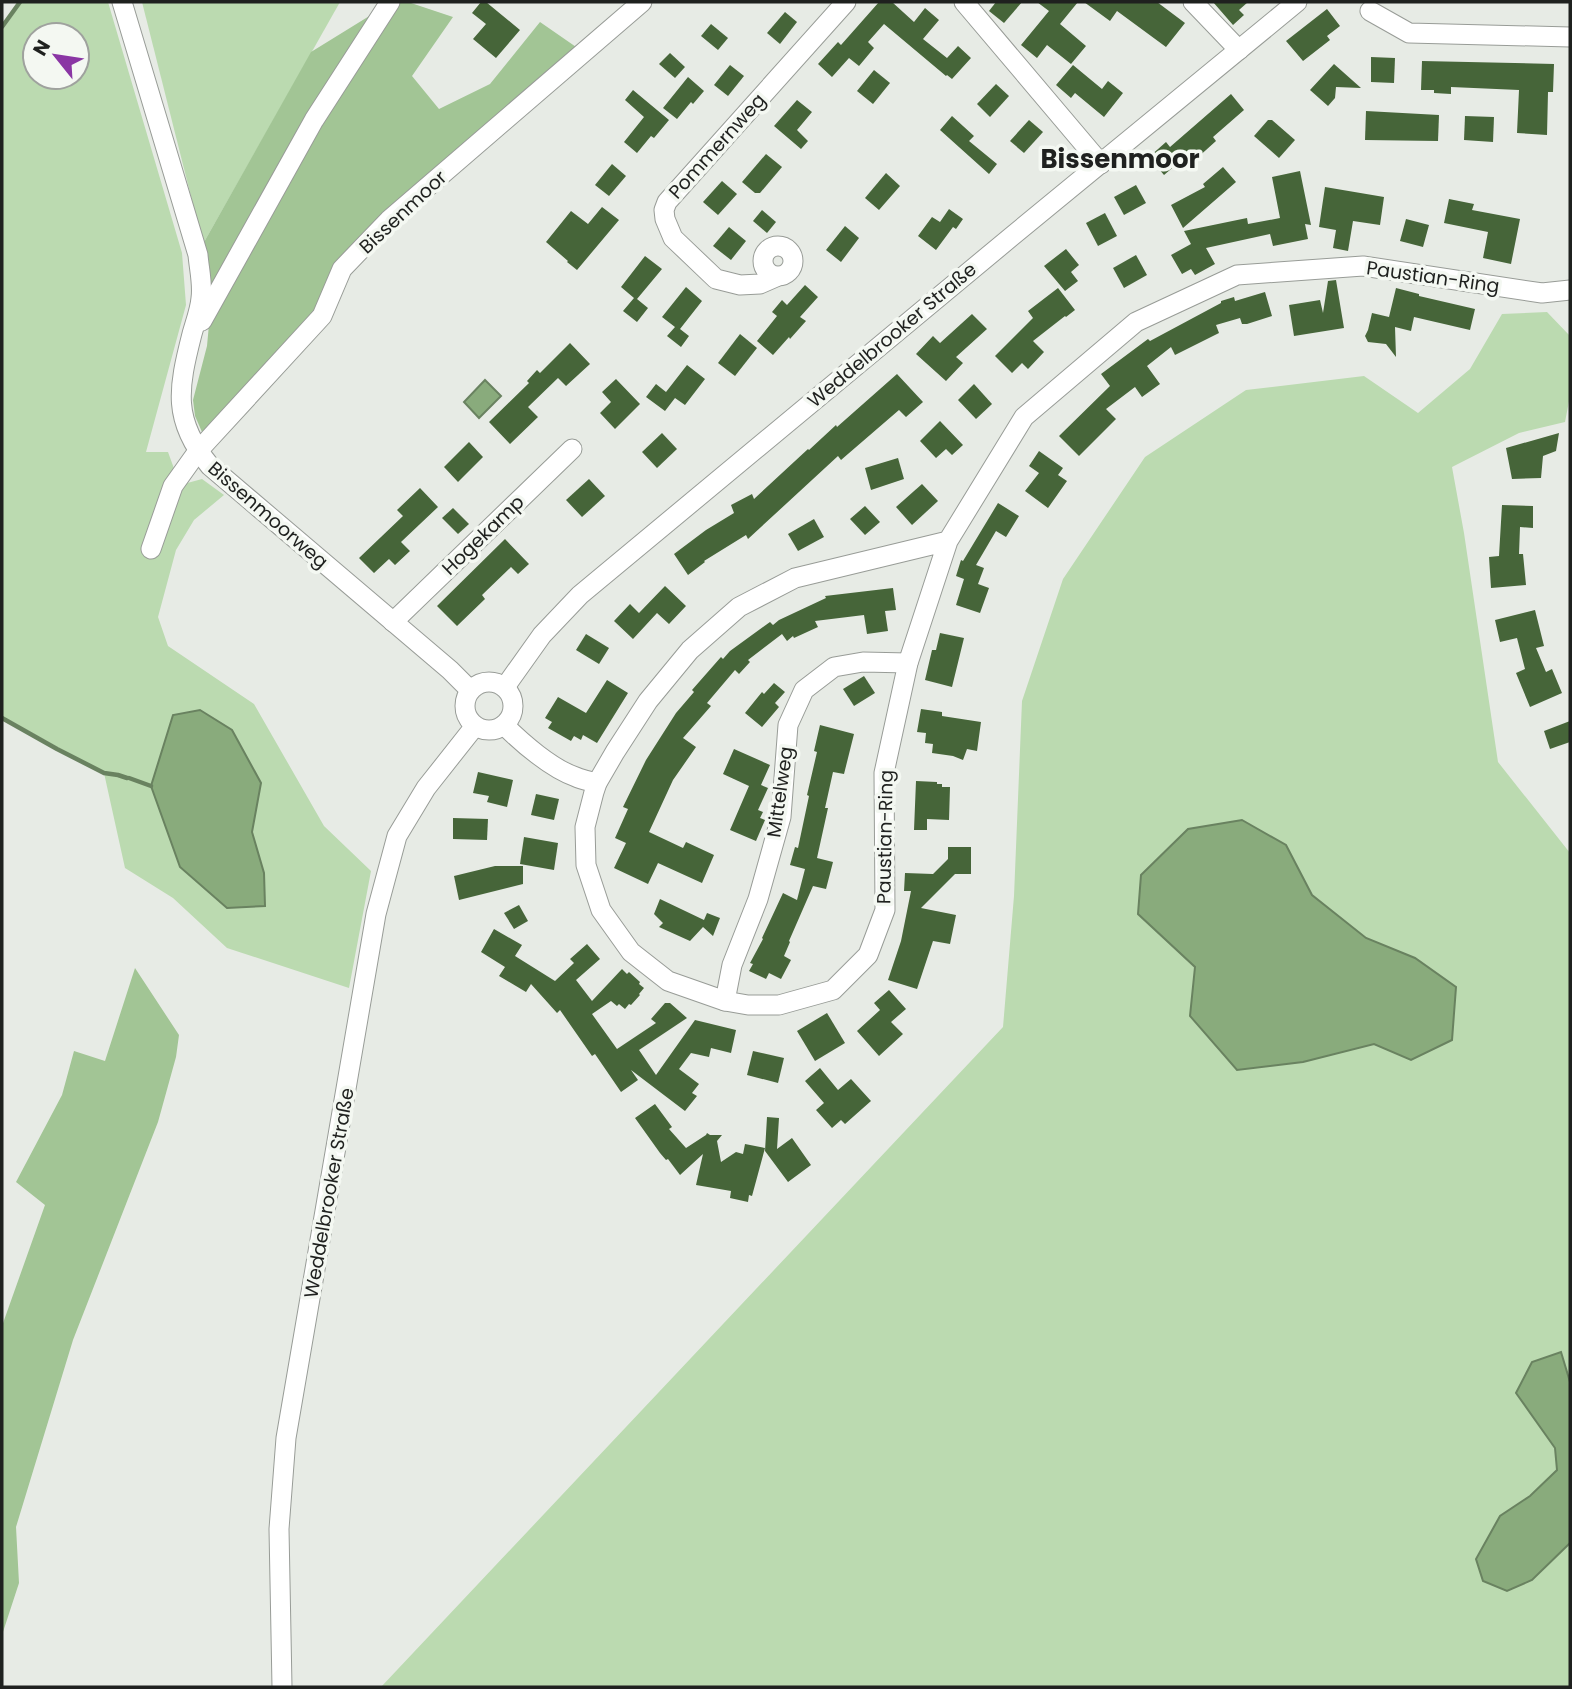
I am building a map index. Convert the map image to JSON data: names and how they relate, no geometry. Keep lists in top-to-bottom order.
{
  "streets": {
    "street": [
      "Pommernweg",
      "Bissenmoor",
      "Paustian-Ring",
      "Weddelbrooker Straße",
      "Bissenmoorweg",
      "Hogekamp",
      "Mittelweg"
    ]
  },
  "crossings": [
    ["Bissenmoor", "Bissenmoorweg"],
    ["Paustian-Ring", "Mittelweg"],
    ["Weddelbrooker Straße", "Bissenmoorweg"],
    ["Bissenmoorweg", "Hogekamp"]
  ],
  "districts": ["Bissenmoor"],
  "north": "top left"
}
